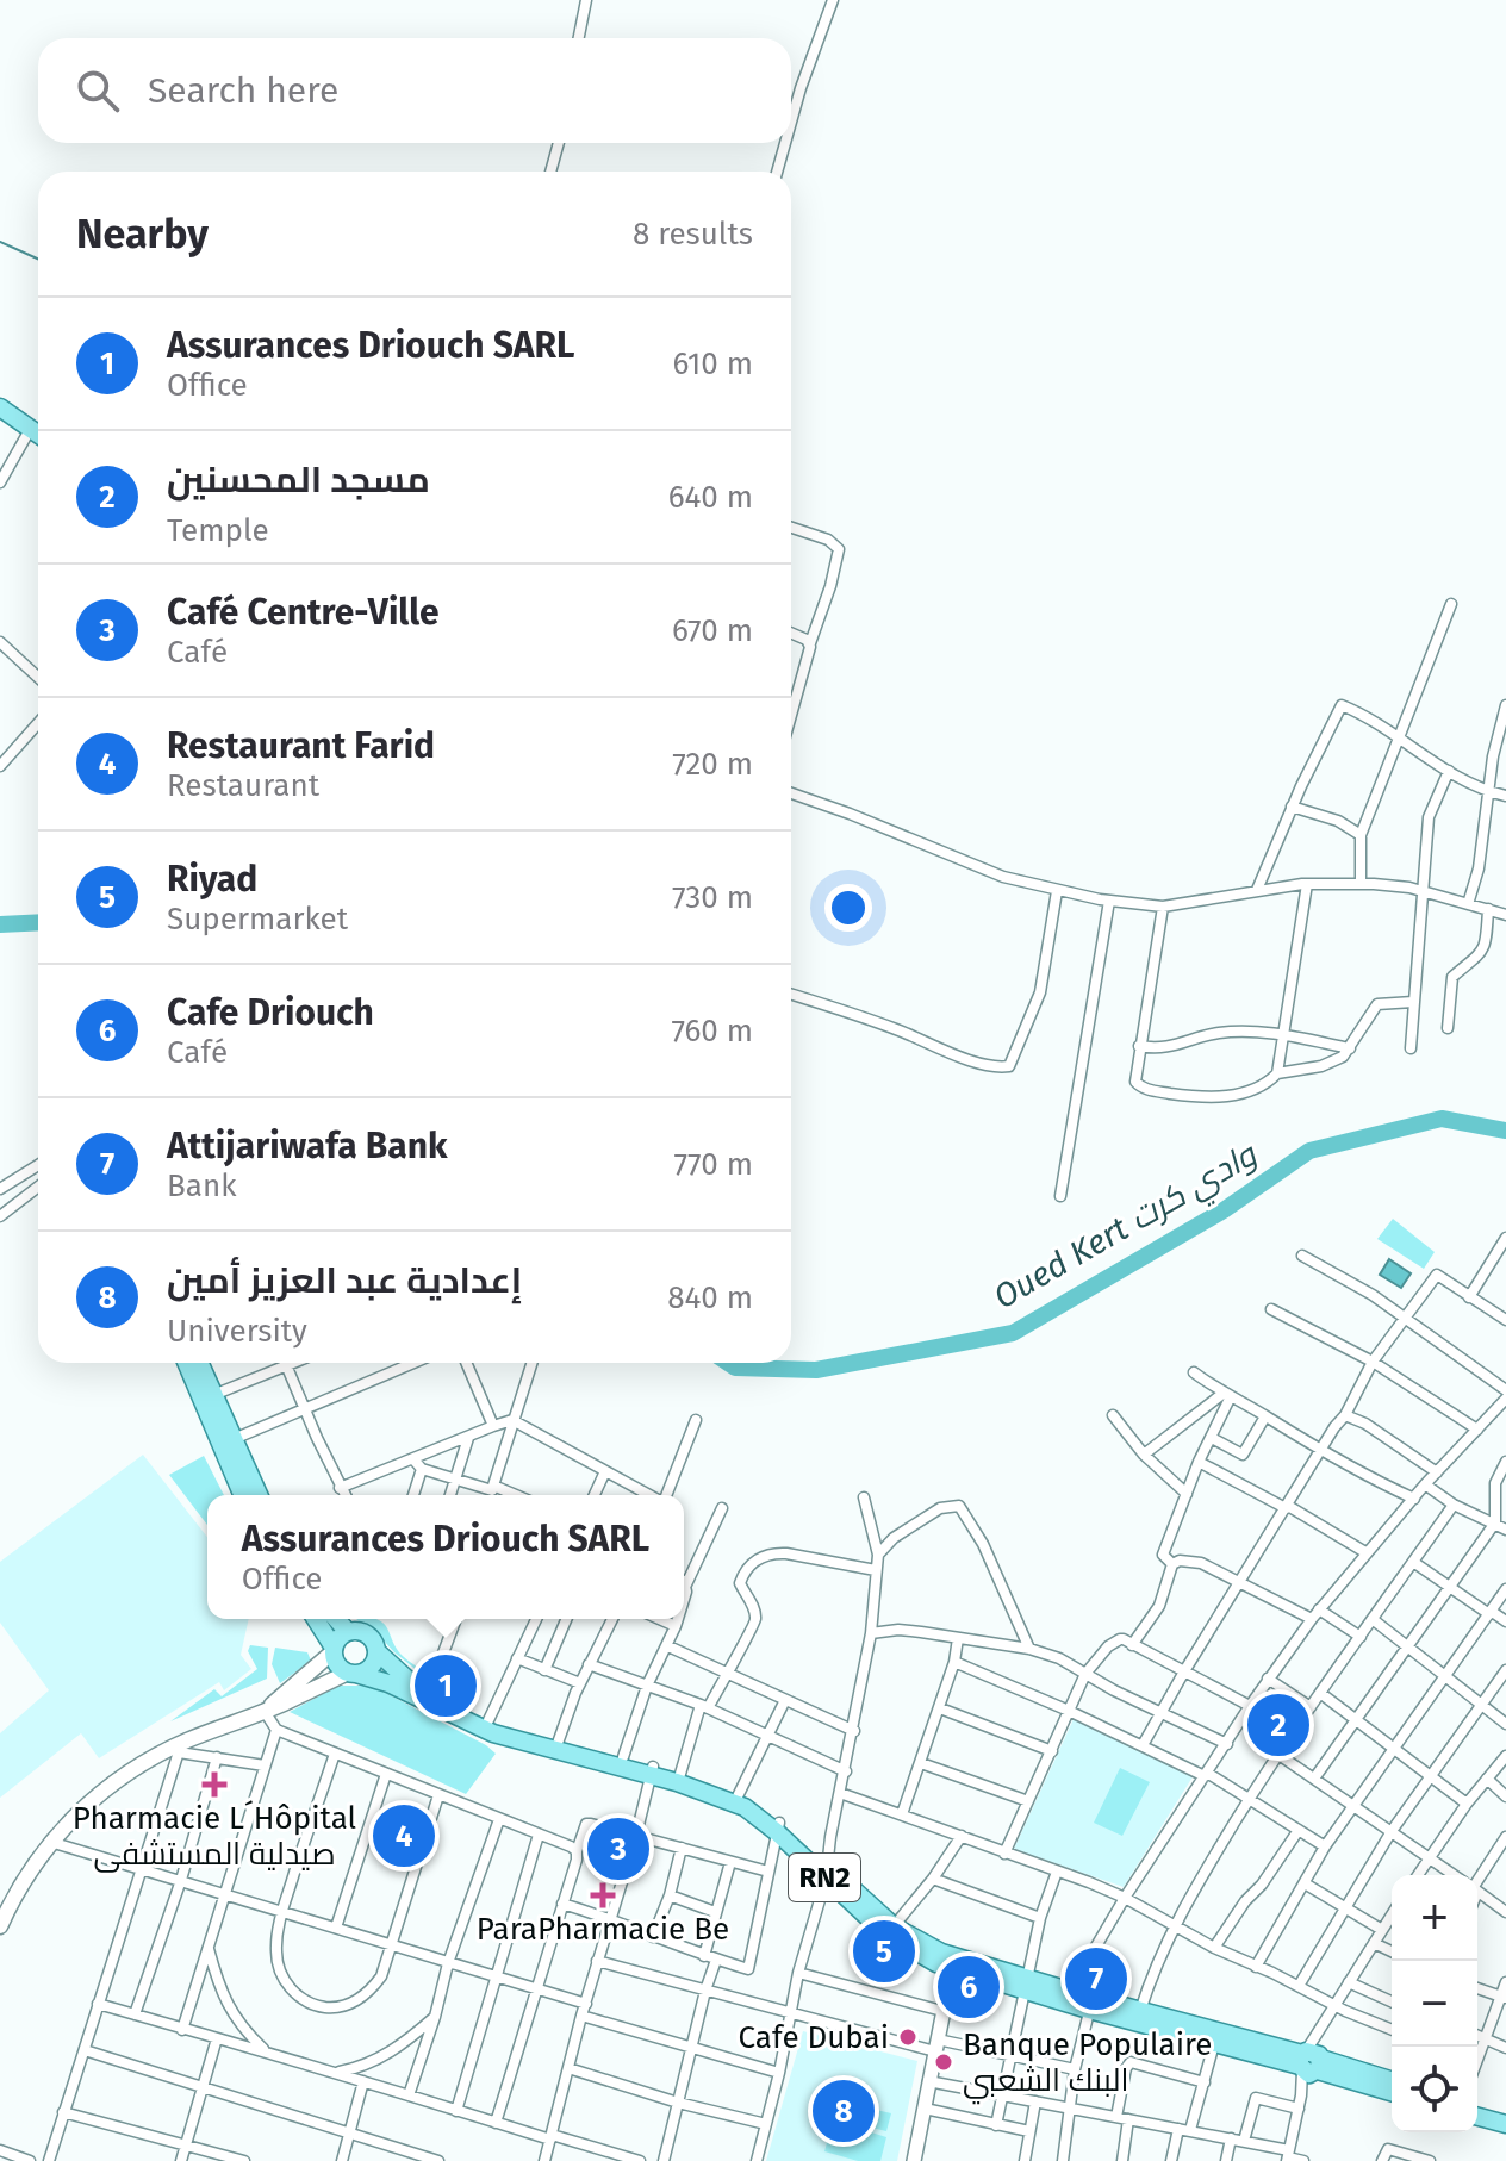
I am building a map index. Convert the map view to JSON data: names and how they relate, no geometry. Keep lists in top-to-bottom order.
{
  "streets": {
    "main road": ["RN2"]
  },
  "water": ["Oued Kert وادي كرت"],
  "places": {
    "health": ["Pharmacie L´Hôpital صيدلية المستشفى", "ParaPharmacie Be"],
    "other": ["Cafe Dubai", "Banque Populaire البنك الشعبي"]
  },
  "page": {
    "search": "Search here",
    "heading": ["Nearby", "8 results"],
    "list": [
      {
        "mark": "1",
        "name": "Assurances Driouch SARL",
        "note": "Office",
        "value": "610 m"
      },
      {
        "mark": "2",
        "name": "مسجد المحسنين",
        "note": "Temple",
        "value": "640 m"
      },
      {
        "mark": "3",
        "name": "Café Centre-Ville",
        "note": "Café",
        "value": "670 m"
      },
      {
        "mark": "4",
        "name": "Restaurant Farid",
        "note": "Restaurant",
        "value": "720 m"
      },
      {
        "mark": "5",
        "name": "Riyad",
        "note": "Supermarket",
        "value": "730 m"
      },
      {
        "mark": "6",
        "name": "Cafe Driouch",
        "note": "Café",
        "value": "760 m"
      },
      {
        "mark": "7",
        "name": "Attijariwafa Bank",
        "note": "Bank",
        "value": "770 m"
      },
      {
        "mark": "8",
        "name": "إعدادية عبد العزيز أمين",
        "note": "University",
        "value": "840 m"
      }
    ],
    "popup": ["Assurances Driouch SARL", "Office"],
    "pins": [
      "1",
      "2",
      "4",
      "3",
      "5",
      "7",
      "6",
      "8"
    ],
    "map_buttons": ["+", "−"]
  }
}
